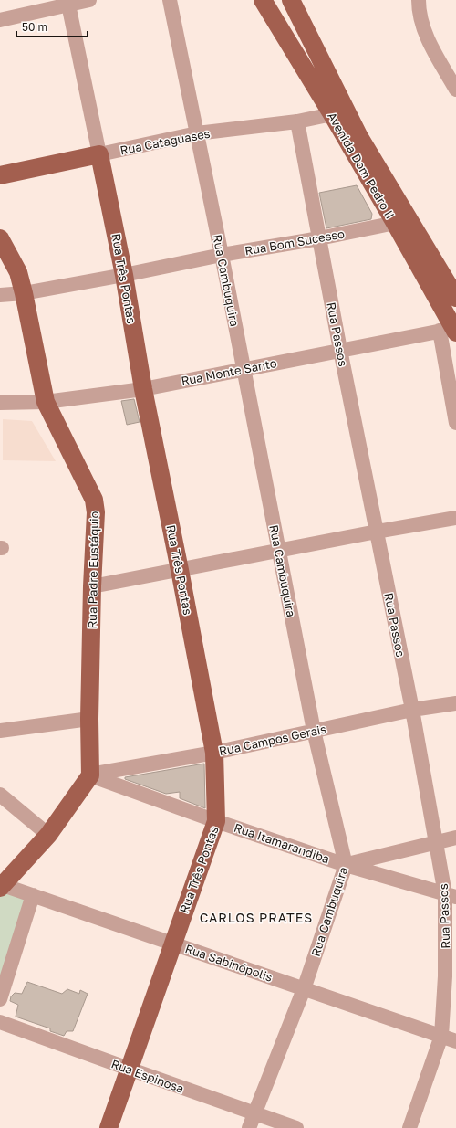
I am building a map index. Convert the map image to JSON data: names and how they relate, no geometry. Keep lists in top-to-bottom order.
{
  "streets": {
    "main road": [
      "Rua Cataguases",
      "Avenida Dom Pedro II",
      "Rua Três Pontas",
      "Rua Padre Eustáquio"
    ],
    "street": [
      "Rua Bom Sucesso",
      "Rua Cambuquira",
      "Rua Passos",
      "Rua Monte Santo",
      "Rua Campos Gerais",
      "Rua Itamarandiba",
      "Rua Sabinópolis",
      "Rua Espinosa"
    ]
  },
  "crossings": [
    ["Rua Cataguases", "Avenida Dom Pedro II"],
    ["Rua Cataguases", "Rua Três Pontas"],
    ["Rua Cataguases", "Rua Cambuquira"],
    ["Rua Cataguases", "Rua Passos"],
    ["Avenida Dom Pedro II", "Rua Bom Sucesso"],
    ["Avenida Dom Pedro II", "Rua Monte Santo"],
    ["Rua Bom Sucesso", "Rua Três Pontas"],
    ["Rua Bom Sucesso", "Rua Cambuquira"],
    ["Rua Bom Sucesso", "Rua Passos"],
    ["Rua Bom Sucesso", "Rua Padre Eustáquio"],
    ["Rua Três Pontas", "Rua Monte Santo"],
    ["Rua Três Pontas", "Rua Campos Gerais"],
    ["Rua Três Pontas", "Rua Itamarandiba"],
    ["Rua Três Pontas", "Rua Sabinópolis"],
    ["Rua Três Pontas", "Rua Espinosa"],
    ["Rua Cambuquira", "Rua Monte Santo"],
    ["Rua Cambuquira", "Rua Campos Gerais"],
    ["Rua Cambuquira", "Rua Itamarandiba"],
    ["Rua Cambuquira", "Rua Sabinópolis"],
    ["Rua Cambuquira", "Rua Espinosa"],
    ["Rua Passos", "Rua Monte Santo"],
    ["Rua Passos", "Rua Campos Gerais"],
    ["Rua Passos", "Rua Itamarandiba"],
    ["Rua Passos", "Rua Sabinópolis"],
    ["Rua Monte Santo", "Rua Padre Eustáquio"],
    ["Rua Padre Eustáquio", "Rua Campos Gerais"],
    ["Rua Padre Eustáquio", "Rua Itamarandiba"],
    ["Rua Campos Gerais", "Rua Itamarandiba"]
  ],
  "districts": ["CARLOS PRATES"],
  "scale_bar": "50 m"
}
